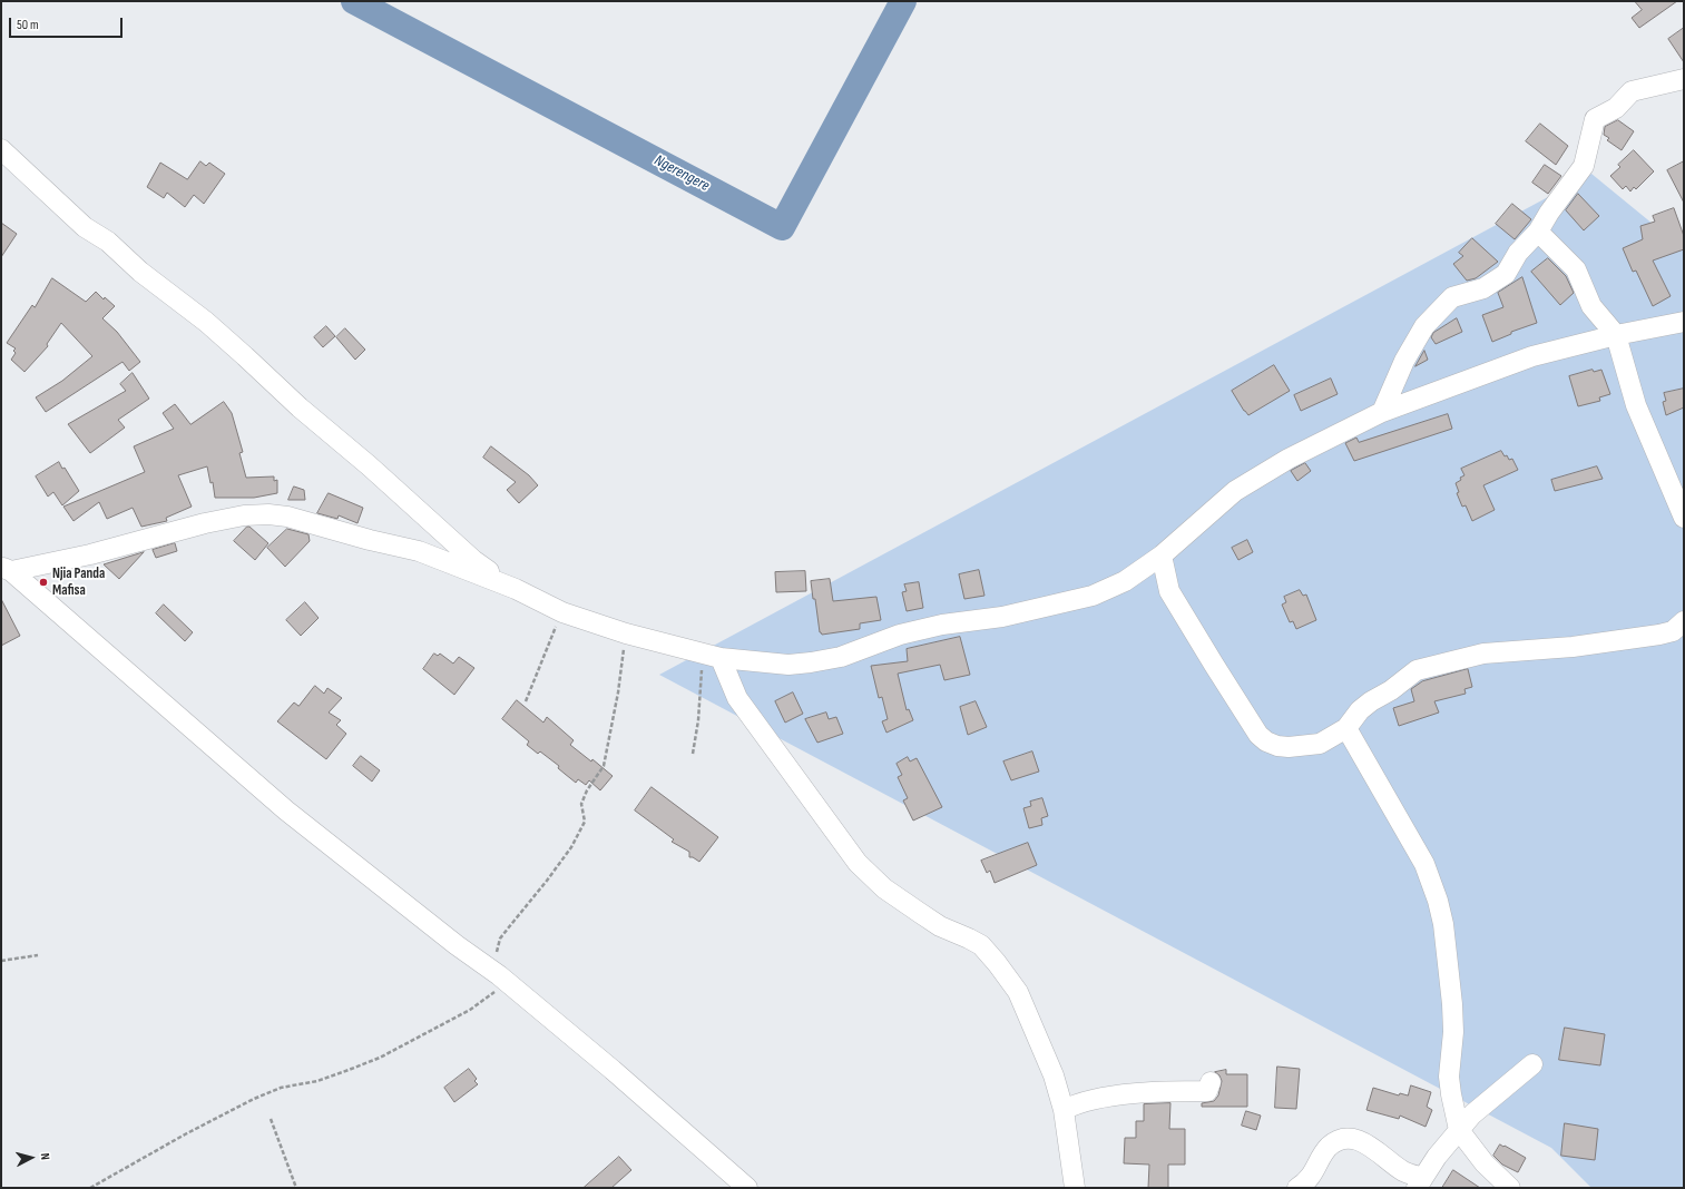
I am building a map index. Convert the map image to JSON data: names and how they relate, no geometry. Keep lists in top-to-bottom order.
{
  "water": ["Ngerengere"],
  "places": ["Njia Panda Mafisa"],
  "scale_bar": "50 m",
  "north": "right"
}
